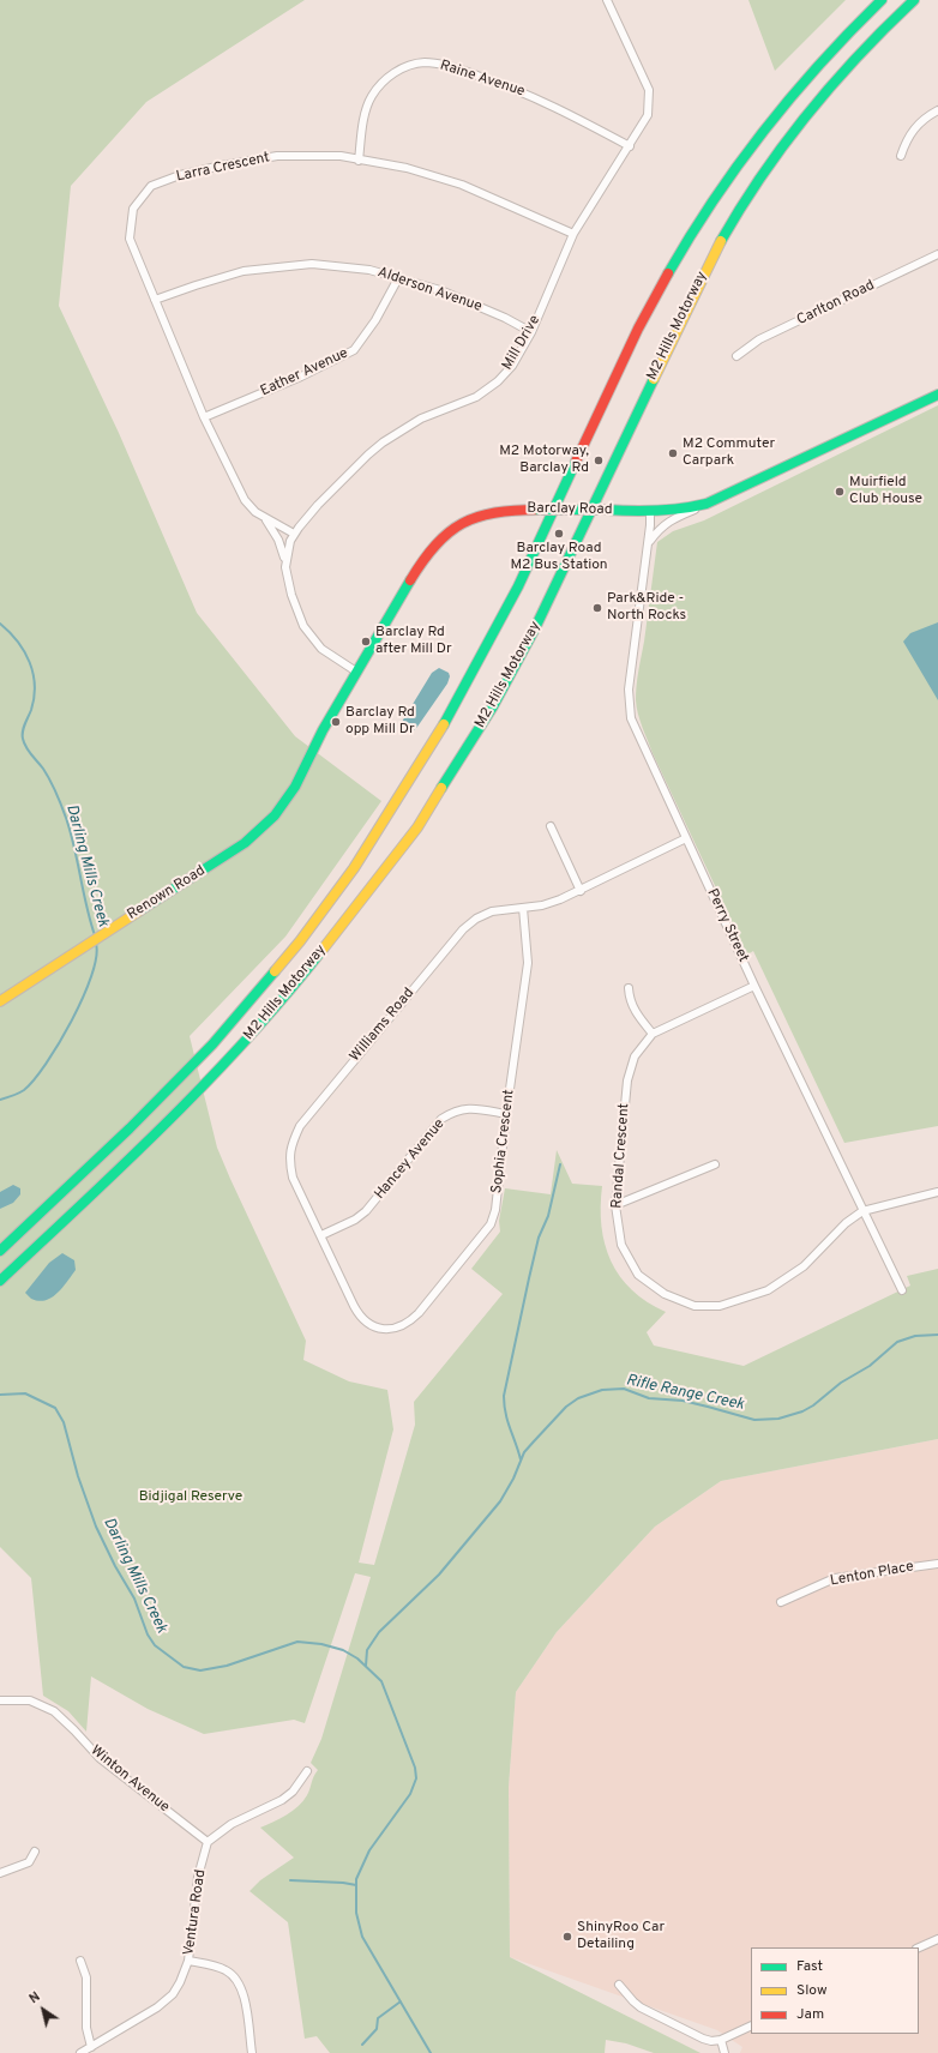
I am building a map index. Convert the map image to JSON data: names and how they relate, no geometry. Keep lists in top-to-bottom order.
{
  "streets": {
    "main road": ["M2 Hills Motorway", "Barclay Road", "Renown Road"],
    "street": [
      "Raine Avenue",
      "Larra Crescent",
      "Alderson Avenue",
      "Carlton Road",
      "Mill Drive",
      "Eather Avenue",
      "Perry Street",
      "Williams Road",
      "Sophia Crescent",
      "Randal Crescent",
      "Hancey Avenue",
      "Lenton Place",
      "Winton Avenue",
      "Ventura Road"
    ]
  },
  "crossings": [
    ["Raine Avenue", "Larra Crescent"],
    ["Raine Avenue", "Mill Drive"],
    ["Larra Crescent", "Alderson Avenue"],
    ["Larra Crescent", "Mill Drive"],
    ["Larra Crescent", "Eather Avenue"],
    ["Alderson Avenue", "Mill Drive"],
    ["Alderson Avenue", "Eather Avenue"],
    ["Mill Drive", "Barclay Road"],
    ["Barclay Road", "Renown Road"],
    ["Barclay Road", "Perry Street"],
    ["Perry Street", "Williams Road"],
    ["Perry Street", "Randal Crescent"],
    ["Williams Road", "Sophia Crescent"],
    ["Williams Road", "Hancey Avenue"],
    ["Sophia Crescent", "Hancey Avenue"],
    ["Winton Avenue", "Ventura Road"]
  ],
  "water": ["Darling Mills Creek", "Rifle Range Creek"],
  "parks": ["Bidjigal Reserve"],
  "places": [
    "M2 Commuter Carpark",
    "M2 Motorway, Barclay Rd",
    "Muirfield Club House",
    "Barclay Road M2 Bus Station",
    "Park&Ride - North Rocks",
    "Barclay Rd after Mill Dr",
    "Barclay Rd opp Mill Dr",
    "ShinyRoo Car Detailing"
  ],
  "legend": ["Fast", "Slow", "Jam"],
  "north": "top left"
}
